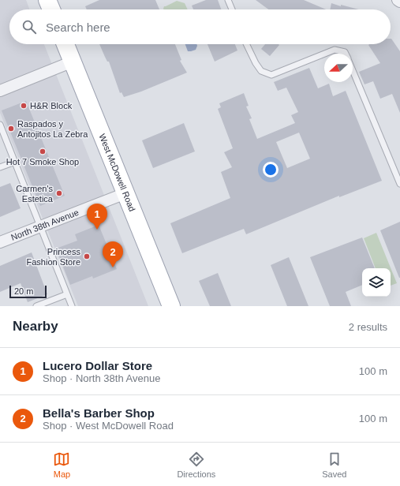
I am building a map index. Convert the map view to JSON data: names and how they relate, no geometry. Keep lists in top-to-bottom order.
{
  "streets": {
    "main road": ["West McDowell Road"],
    "street": ["North 38th Avenue"]
  },
  "crossings": [
    ["West McDowell Road", "North 38th Avenue"]
  ],
  "places": [
    "H&R Block",
    "Raspados y Antojitos La Zebra",
    "Hot 7 Smoke Shop",
    "Carmen's Estetica",
    "Princess Fashion Store"
  ],
  "scale_bar": "20 m",
  "north": "left",
  "page": {
    "search": "Search here",
    "pins": ["1", "2"],
    "scale": "20 m",
    "heading": ["Nearby", "2 results"],
    "list": [
      {
        "mark": "1",
        "name": "Lucero Dollar Store",
        "note": "Shop · North 38th Avenue",
        "value": "100 m"
      },
      {
        "mark": "2",
        "name": "Bella's Barber Shop",
        "note": "Shop · West McDowell Road",
        "value": "100 m"
      }
    ],
    "nav": ["Map", "Directions", "Saved"]
  }
}
